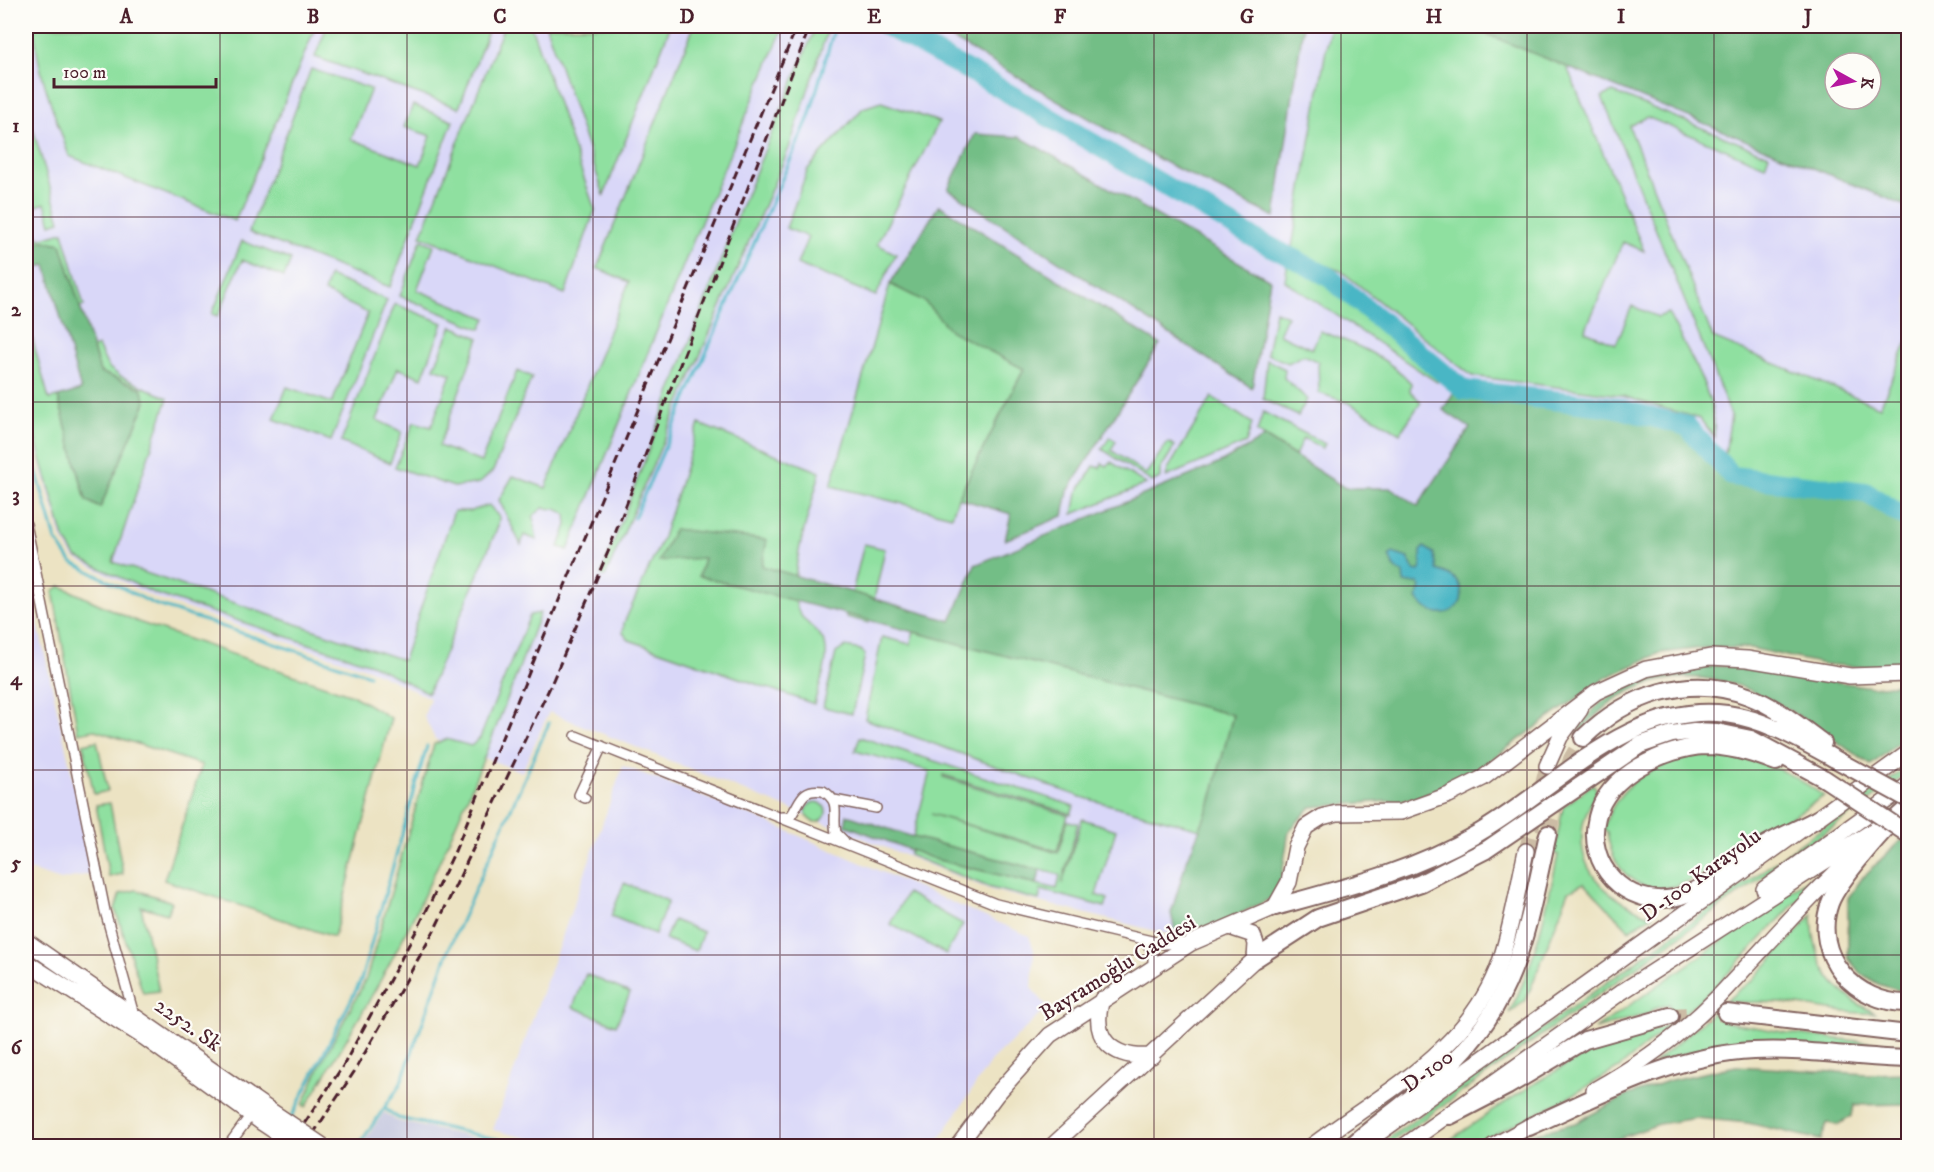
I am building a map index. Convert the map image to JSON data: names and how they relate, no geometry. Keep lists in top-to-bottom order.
{
  "streets": {
    "main road": [
      "D-100 Karayolu",
      "Bayramoğlu Caddesi",
      "2252. Sk",
      "D-100"
    ]
  },
  "crossings": [
    ["D-100 Karayolu", "D-100"]
  ],
  "scale_bar": "100 m",
  "north": "right",
  "grid": {
    "columns": [
      "A",
      "B",
      "C",
      "D",
      "E",
      "F",
      "G",
      "H",
      "I",
      "J"
    ],
    "rows": [
      "1",
      "2",
      "3",
      "4",
      "5",
      "6"
    ]
  }
}
